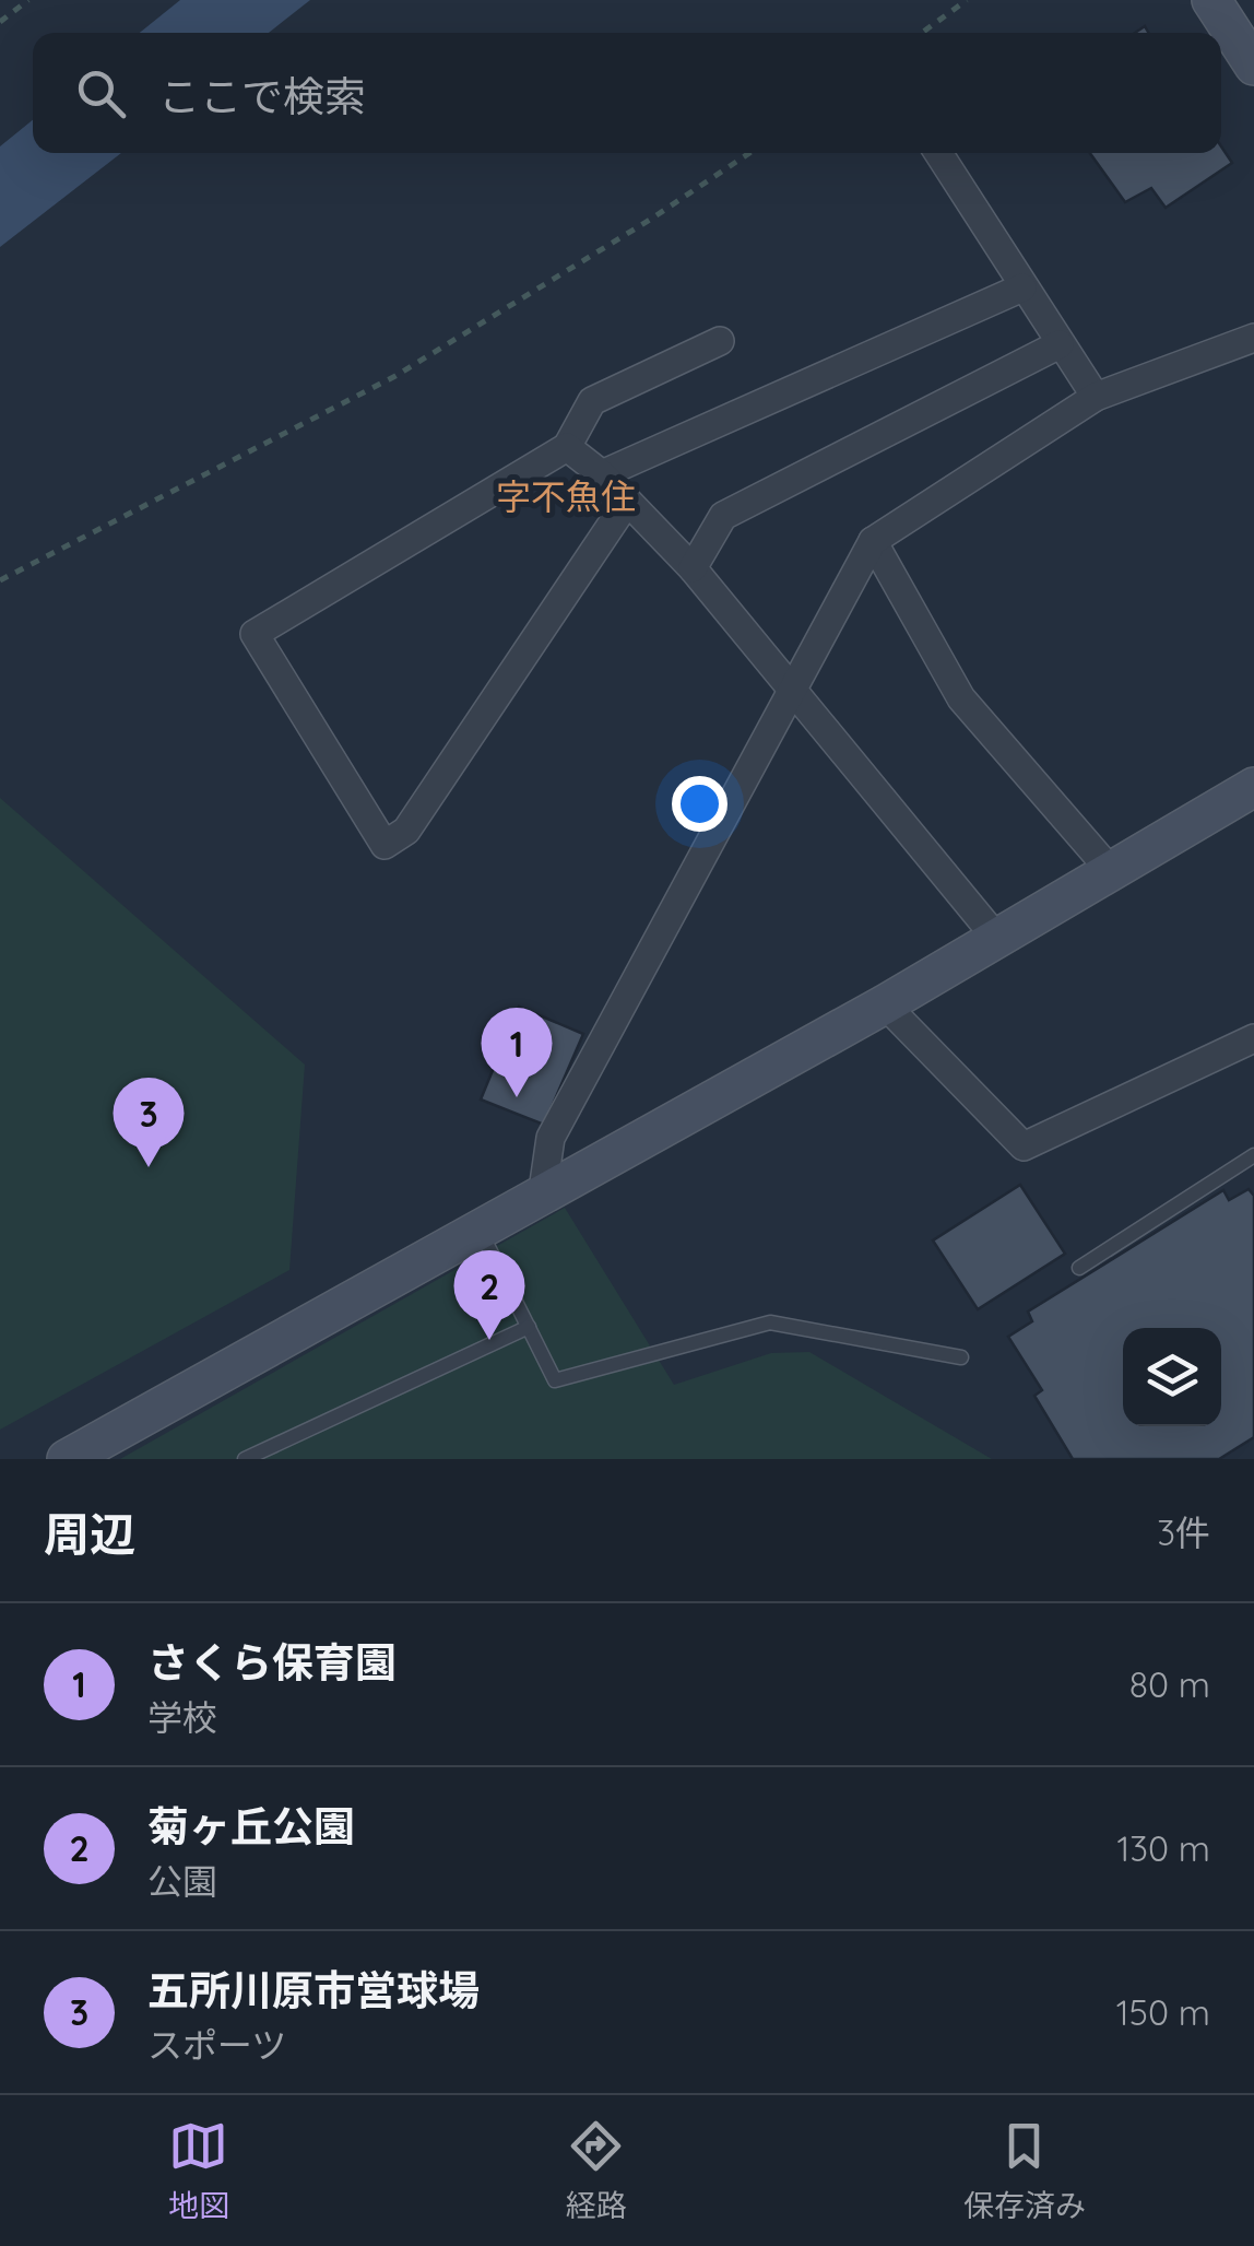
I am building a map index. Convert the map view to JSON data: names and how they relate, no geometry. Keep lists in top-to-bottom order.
{
  "districts": ["字不魚住"],
  "page": {
    "search": "ここで検索",
    "pins": ["1", "3", "2"],
    "heading": ["周辺", "3件"],
    "list": [
      {
        "mark": "1",
        "name": "さくら保育園",
        "note": "学校",
        "value": "80 m"
      },
      {
        "mark": "2",
        "name": "菊ヶ丘公園",
        "note": "公園",
        "value": "130 m"
      },
      {
        "mark": "3",
        "name": "五所川原市営球場",
        "note": "スポーツ",
        "value": "150 m"
      }
    ],
    "nav": ["地図", "経路", "保存済み"]
  }
}
